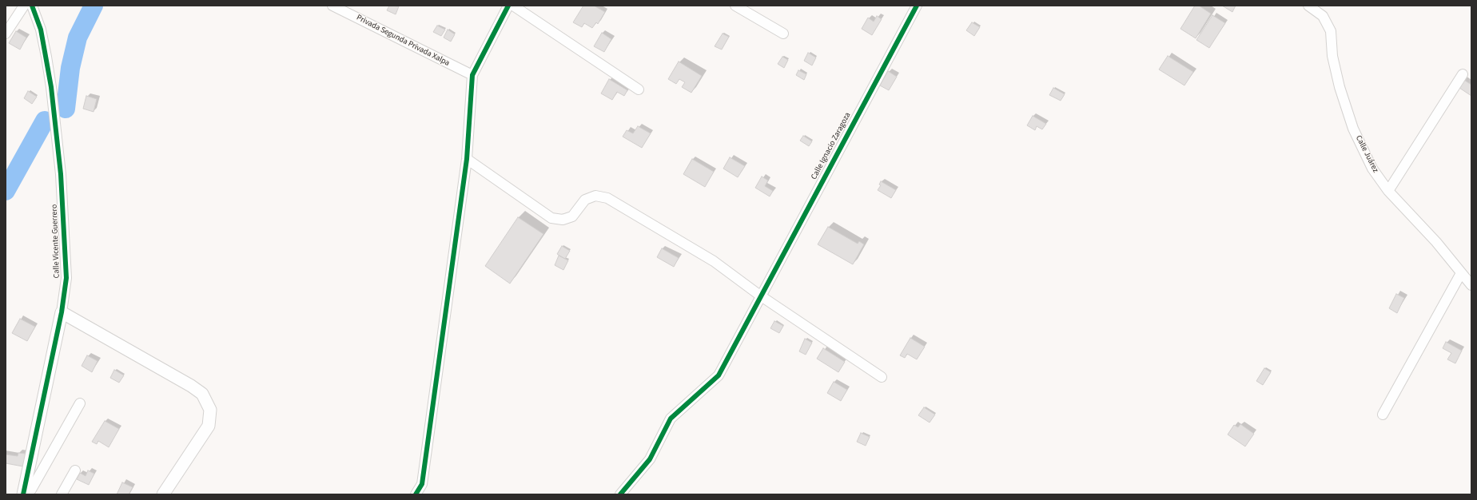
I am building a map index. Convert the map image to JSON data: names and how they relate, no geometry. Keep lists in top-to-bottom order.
{
  "streets": {
    "street": [
      "Privada Segunda Privada Xalpa",
      "Calle Ignacio Zaragoza",
      "Calle Juárez",
      "Calle Vicente Guerrero"
    ]
  }
}
